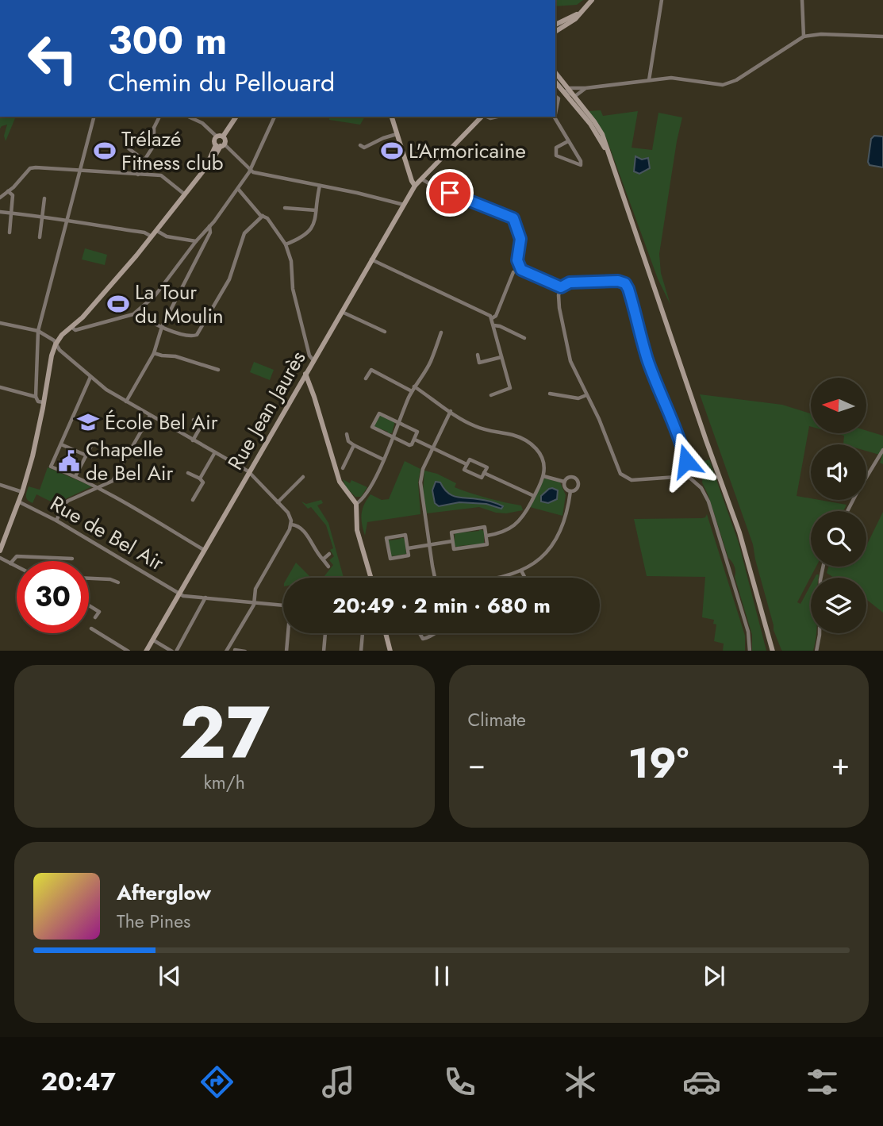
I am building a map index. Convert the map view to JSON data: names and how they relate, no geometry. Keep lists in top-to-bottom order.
{
  "streets": {
    "main road": ["Rue Jean Jaurès"],
    "street": ["Rue de Bel Air"]
  },
  "crossings": [
    ["Rue Jean Jaurès", "Rue de Bel Air"]
  ],
  "places": {
    "sports": ["Trélazé Fitness club", "L'Armoricaine", "La Tour du Moulin"],
    "school or university": ["École Bel Air"],
    "public building": ["Chapelle de Bel Air"]
  },
  "north": "left",
  "page": {
    "turn": ["300 m", "Chemin du Pellouard"],
    "limit": "30",
    "trip": "20:49 · 2 min · 680 m",
    "tile": [
      ["27", "km/h"],
      "Climate"
    ],
    "heat": ["−", "19°", "+"],
    "song": ["Afterglow", "The Pines"],
    "tabs": "20:47"
  }
}
